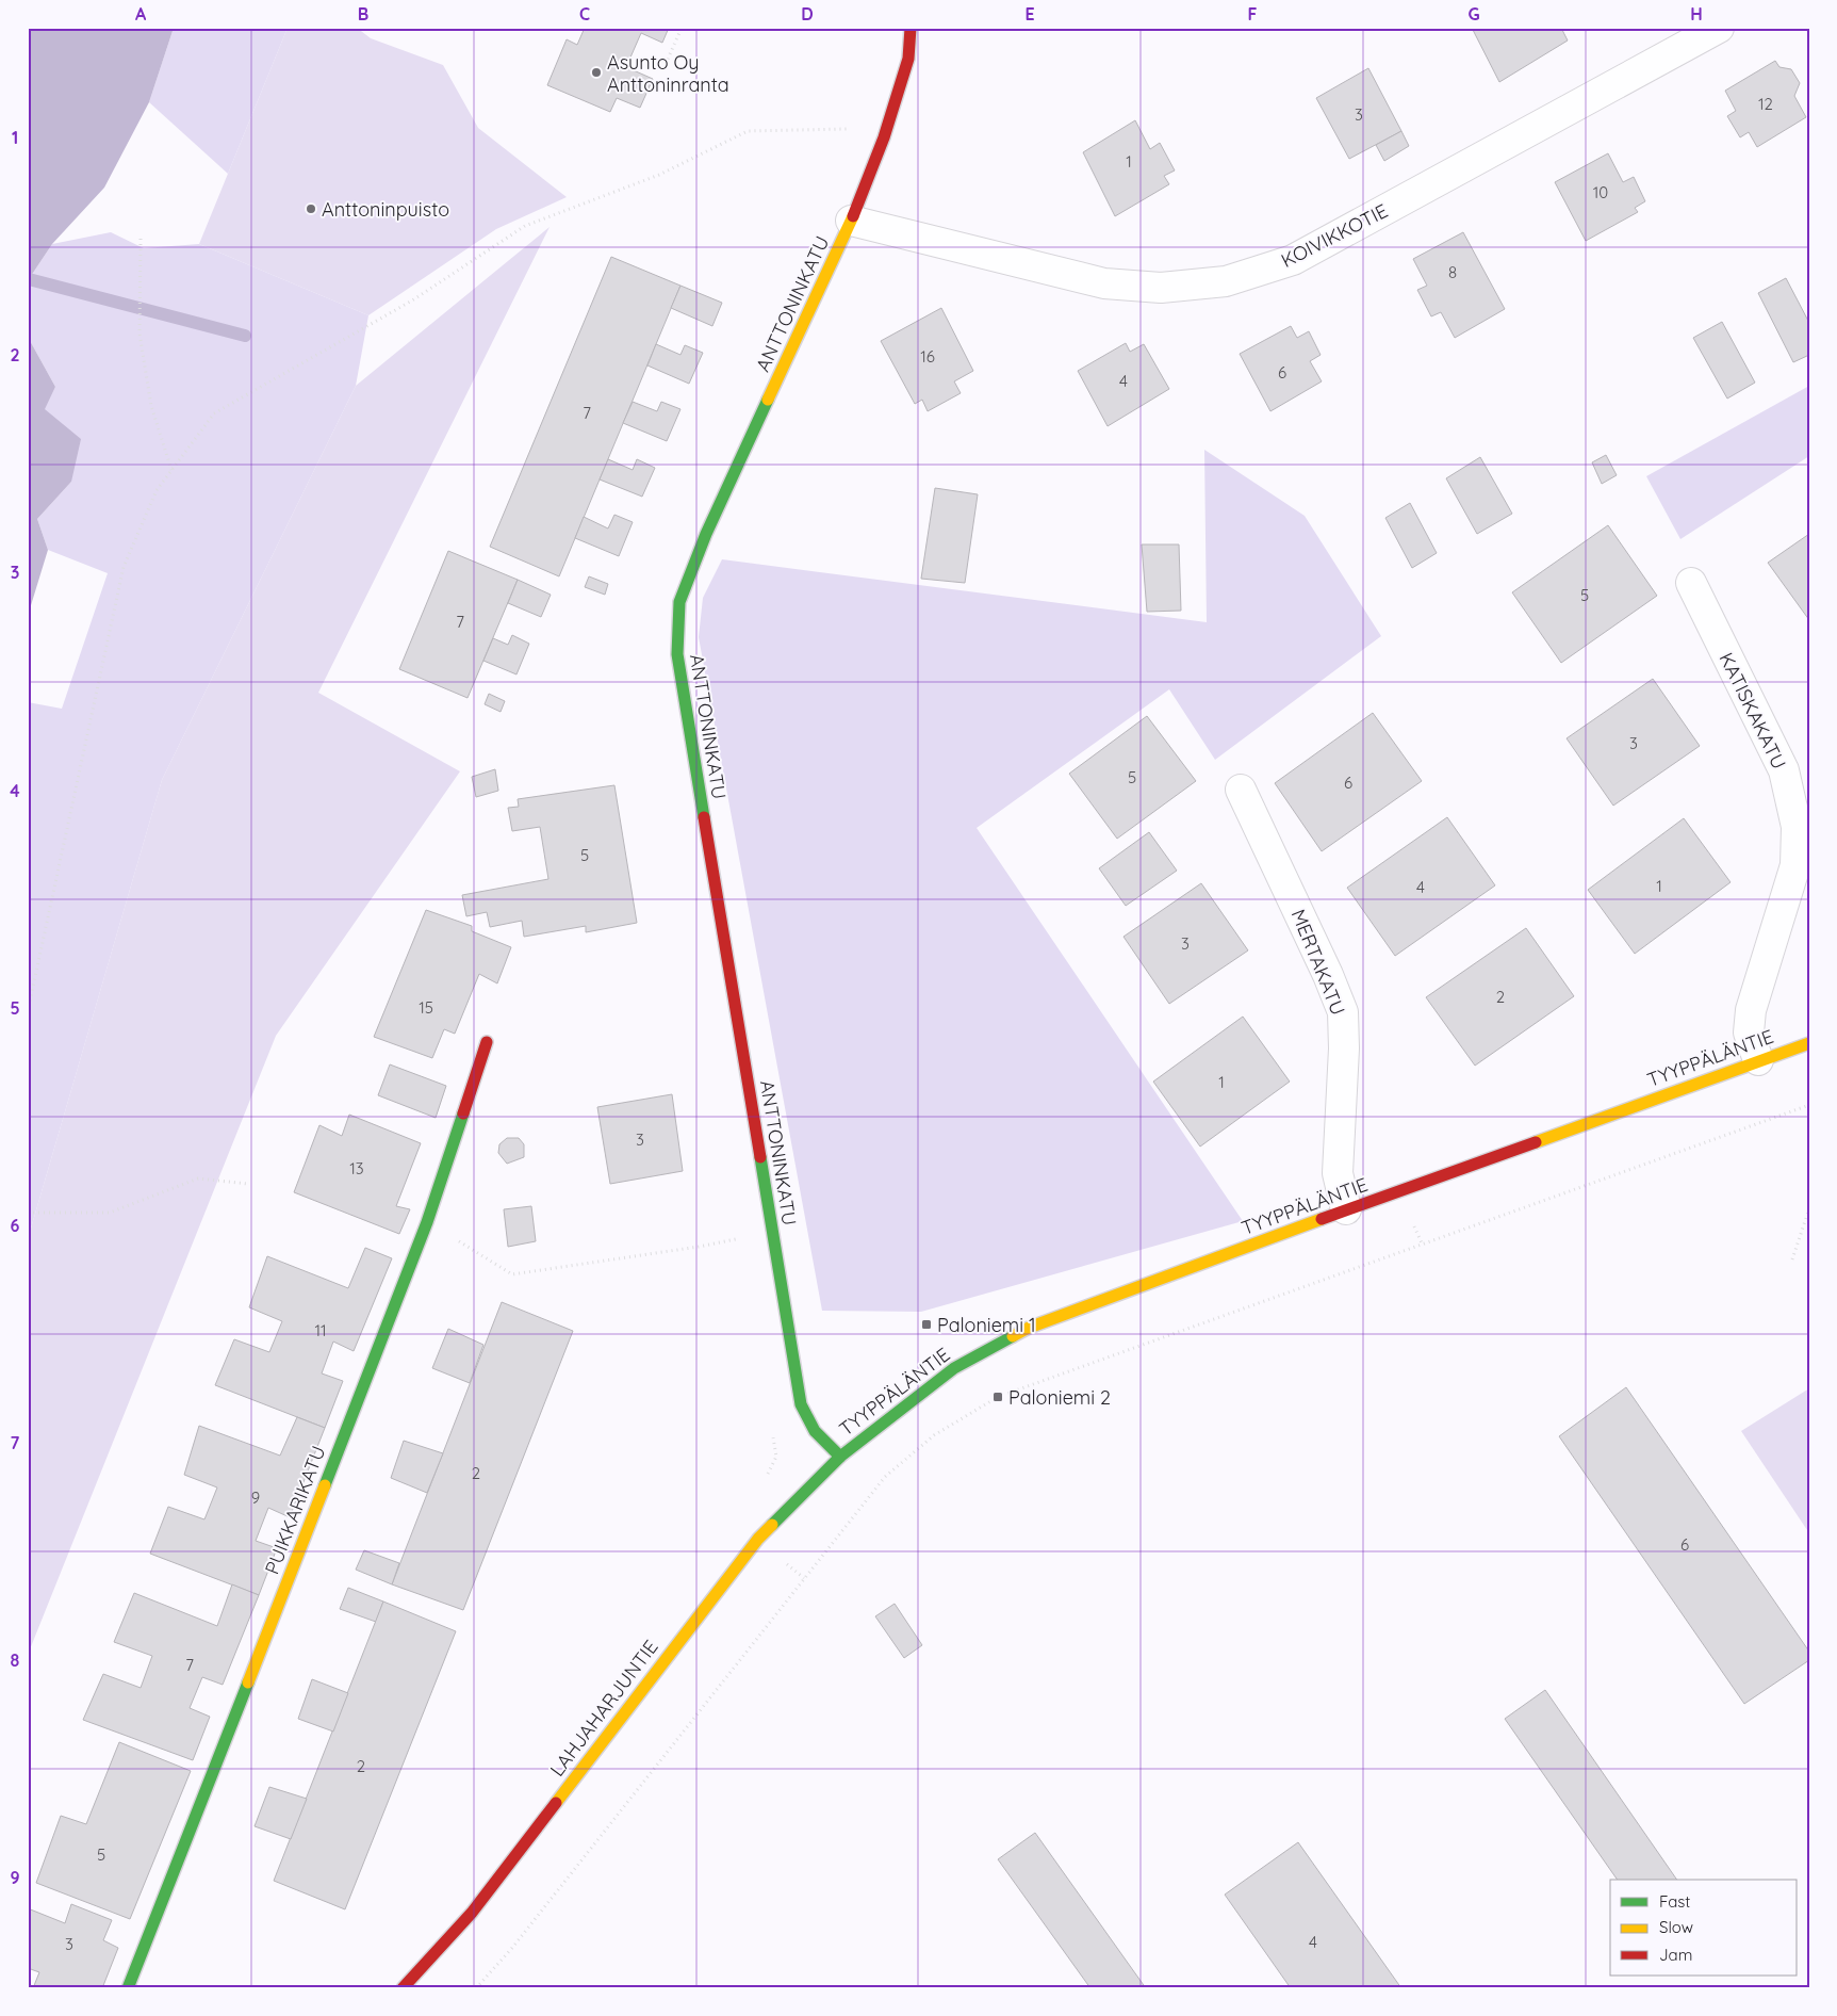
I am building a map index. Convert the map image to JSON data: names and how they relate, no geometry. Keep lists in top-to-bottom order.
{
  "streets": {
    "street": [
      "KOIVIKKOTIE",
      "ANTTONINKATU",
      "KATISKAKATU",
      "MERTAKATU",
      "TYYPPÄLÄNTIE",
      "PUIKKARIKATU",
      "LAHJAHARJUNTIE"
    ]
  },
  "crossings": [
    ["KOIVIKKOTIE", "ANTTONINKATU"],
    ["ANTTONINKATU", "TYYPPÄLÄNTIE"],
    ["ANTTONINKATU", "LAHJAHARJUNTIE"],
    ["KATISKAKATU", "TYYPPÄLÄNTIE"],
    ["MERTAKATU", "TYYPPÄLÄNTIE"],
    ["TYYPPÄLÄNTIE", "LAHJAHARJUNTIE"]
  ],
  "places": {
    "other": ["Asunto Oy Anttoninranta", "Anttoninpuisto"],
    "transit": ["Paloniemi 1", "Paloniemi 2"]
  },
  "house_numbers": [
    "12",
    "3",
    "1",
    "10",
    "8",
    "16",
    "6",
    "4",
    "7",
    "5",
    "7",
    "3",
    "5",
    "6",
    "5",
    "1",
    "4",
    "3",
    "2",
    "15",
    "1",
    "3",
    "13",
    "11",
    "2",
    "9",
    "6",
    "7",
    "2",
    "5",
    "4",
    "3"
  ],
  "legend": ["Fast", "Slow", "Jam"],
  "grid": {
    "columns": [
      "A",
      "B",
      "C",
      "D",
      "E",
      "F",
      "G",
      "H"
    ],
    "rows": [
      "1",
      "2",
      "3",
      "4",
      "5",
      "6",
      "7",
      "8",
      "9"
    ]
  }
}
